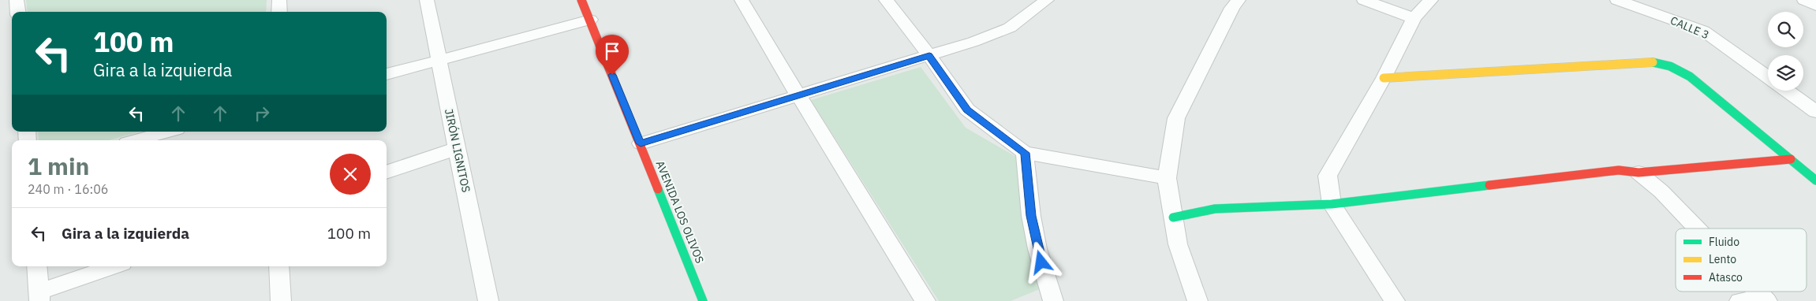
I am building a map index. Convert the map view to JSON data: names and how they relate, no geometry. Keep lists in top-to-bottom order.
{
  "streets": {
    "street": ["CALLE 3", "JIRÓN LIGNITOS", "AVENIDA LOS OLIVOS"]
  },
  "legend": ["Fluido", "Lento", "Atasco"],
  "page": {
    "turn": ["100 m", "Gira a la izquierda"],
    "heading": ["1 min", "240 m · 16:06"],
    "list": [
      {
        "name": "Gira a la izquierda",
        "value": "100 m"
      }
    ]
  }
}
